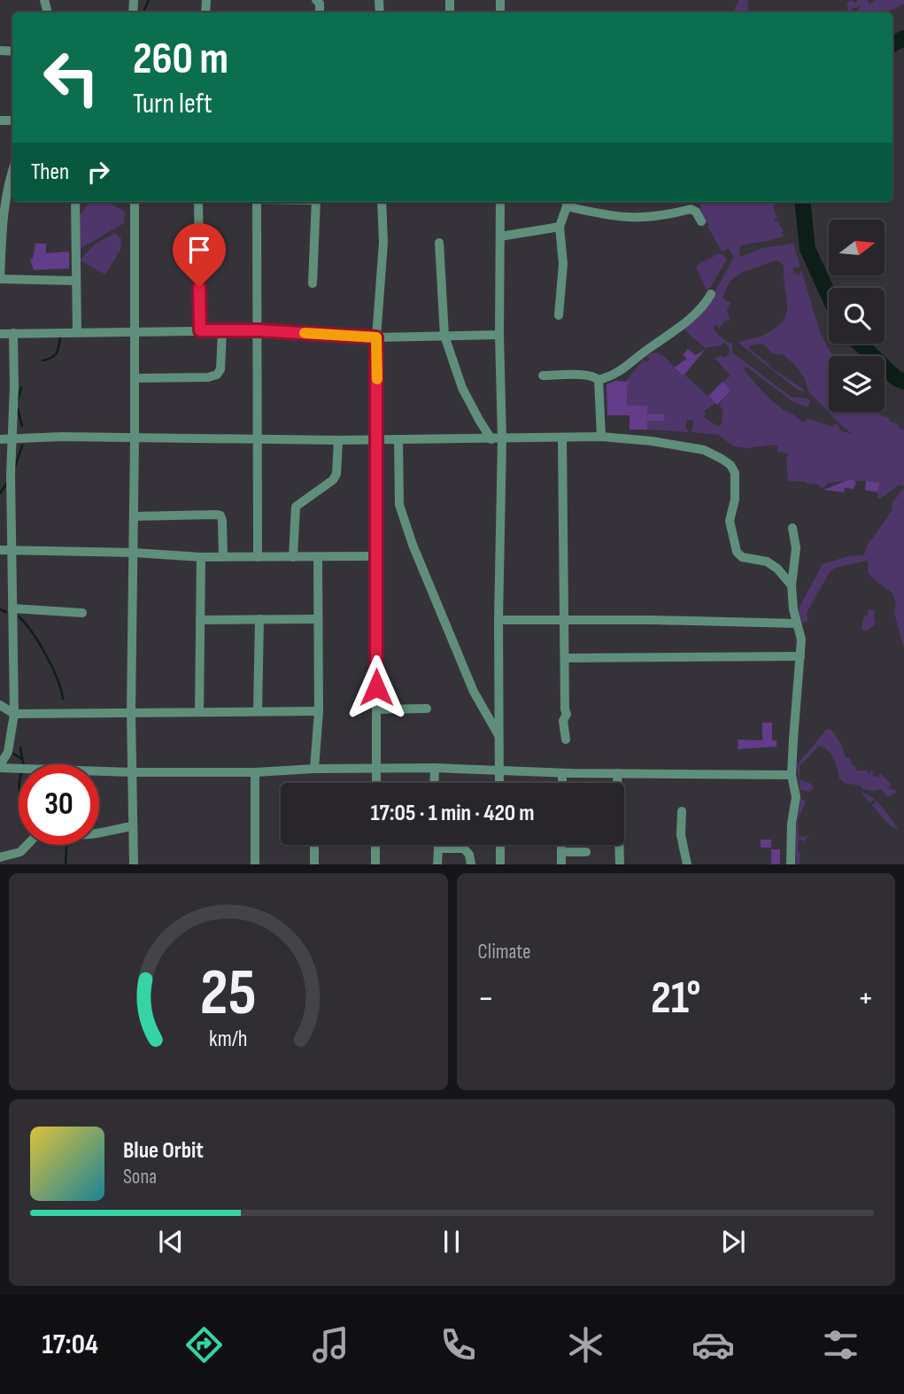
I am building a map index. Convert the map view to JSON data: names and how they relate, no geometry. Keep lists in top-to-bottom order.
{
  "north": "right",
  "page": {
    "turn": ["260 m", "Turn left"],
    "then": "Then",
    "limit": "30",
    "trip": "17:05 · 1 min · 420 m",
    "tile": "Climate",
    "heat": ["−", "21°", "+"],
    "song": ["Blue Orbit", "Sona"],
    "tabs": "17:04",
    "gauge": ["25", "km/h"]
  }
}
